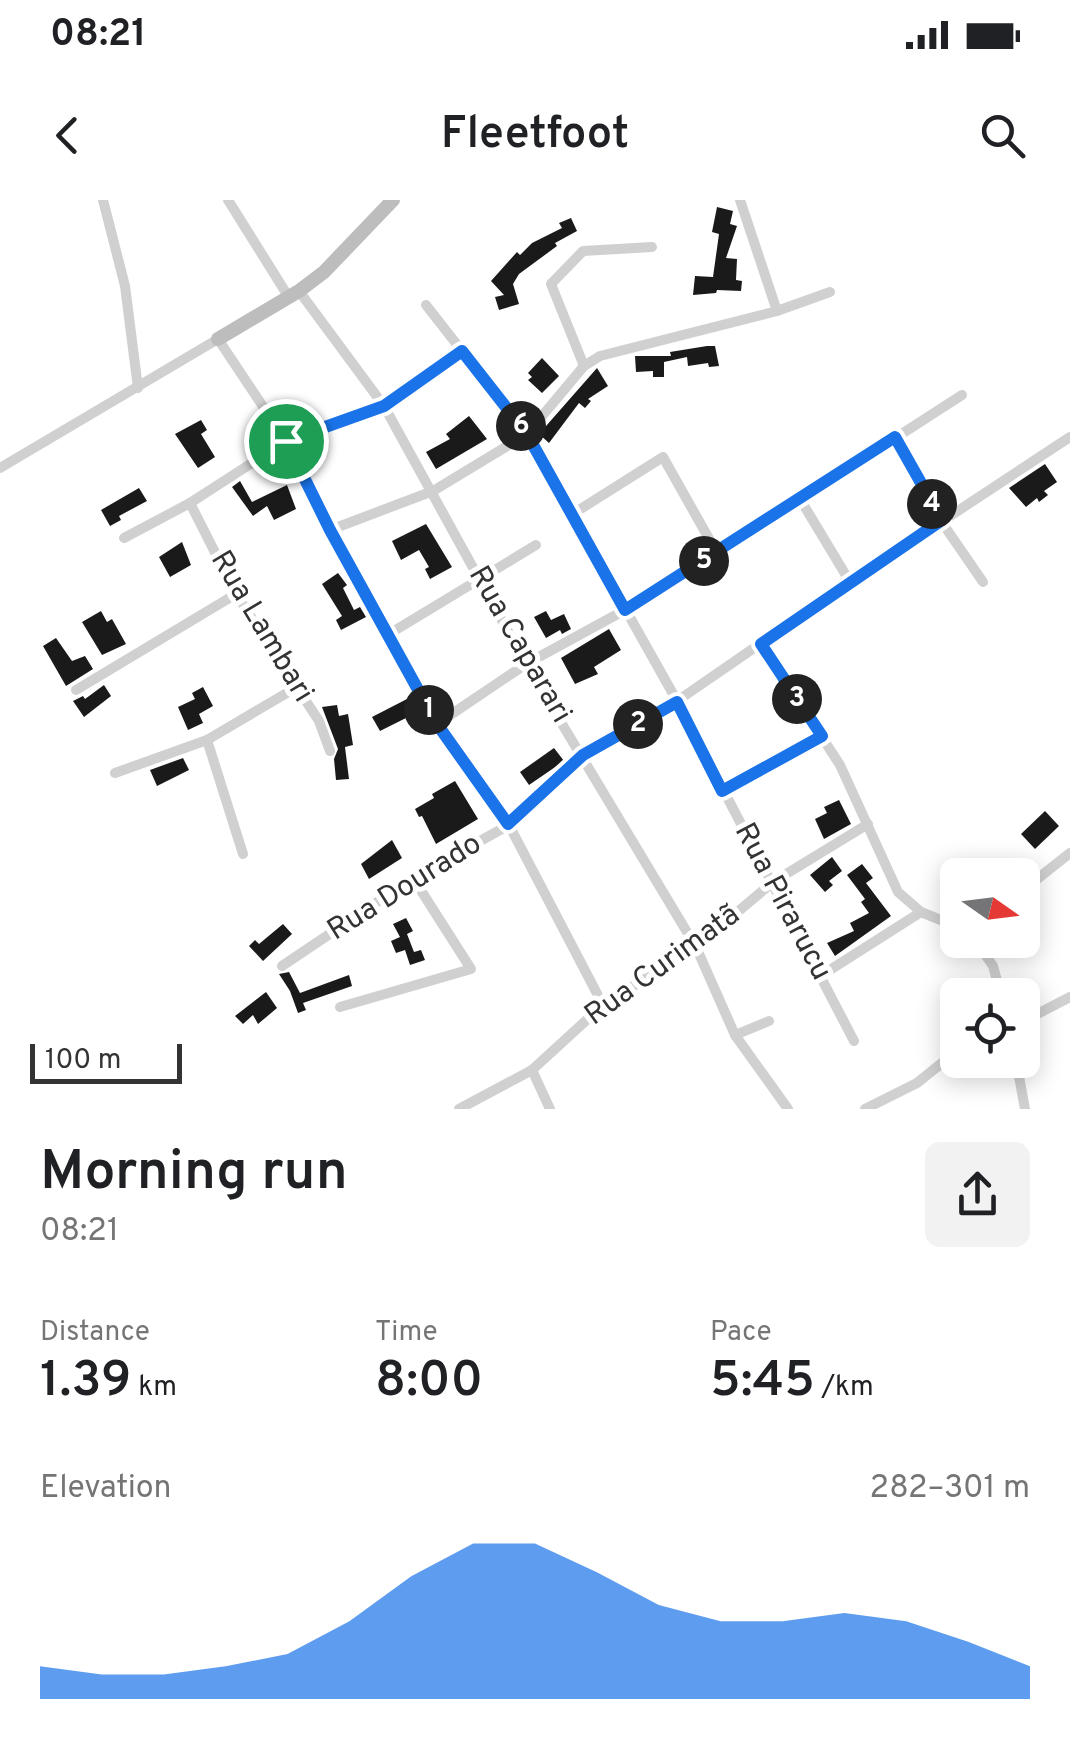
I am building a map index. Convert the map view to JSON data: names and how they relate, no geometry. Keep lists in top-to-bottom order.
{
  "streets": {
    "street": [
      "Rua Lambari",
      "Rua Caparari",
      "Rua Dourado",
      "Rua Pirarucu",
      "Rua Curimatã"
    ]
  },
  "crossings": [
    ["Rua Caparari", "Rua Dourado"],
    ["Rua Caparari", "Rua Curimatã"],
    ["Rua Dourado", "Rua Pirarucu"],
    ["Rua Pirarucu", "Rua Curimatã"]
  ],
  "scale_bar": "100 m",
  "north": "right",
  "page": {
    "status": "08:21",
    "header": "Fleetfoot",
    "pins": [
      "6",
      "4",
      "5",
      "3",
      "1",
      "2"
    ],
    "scale": "100 m",
    "heading": ["Morning run", "08:21"],
    "stats": [
      ["Distance", "1.39 km"],
      ["Time", "8:00"],
      ["Pace", "5:45 /km"]
    ],
    "chart": ["Elevation", "282–301 m"]
  }
}
